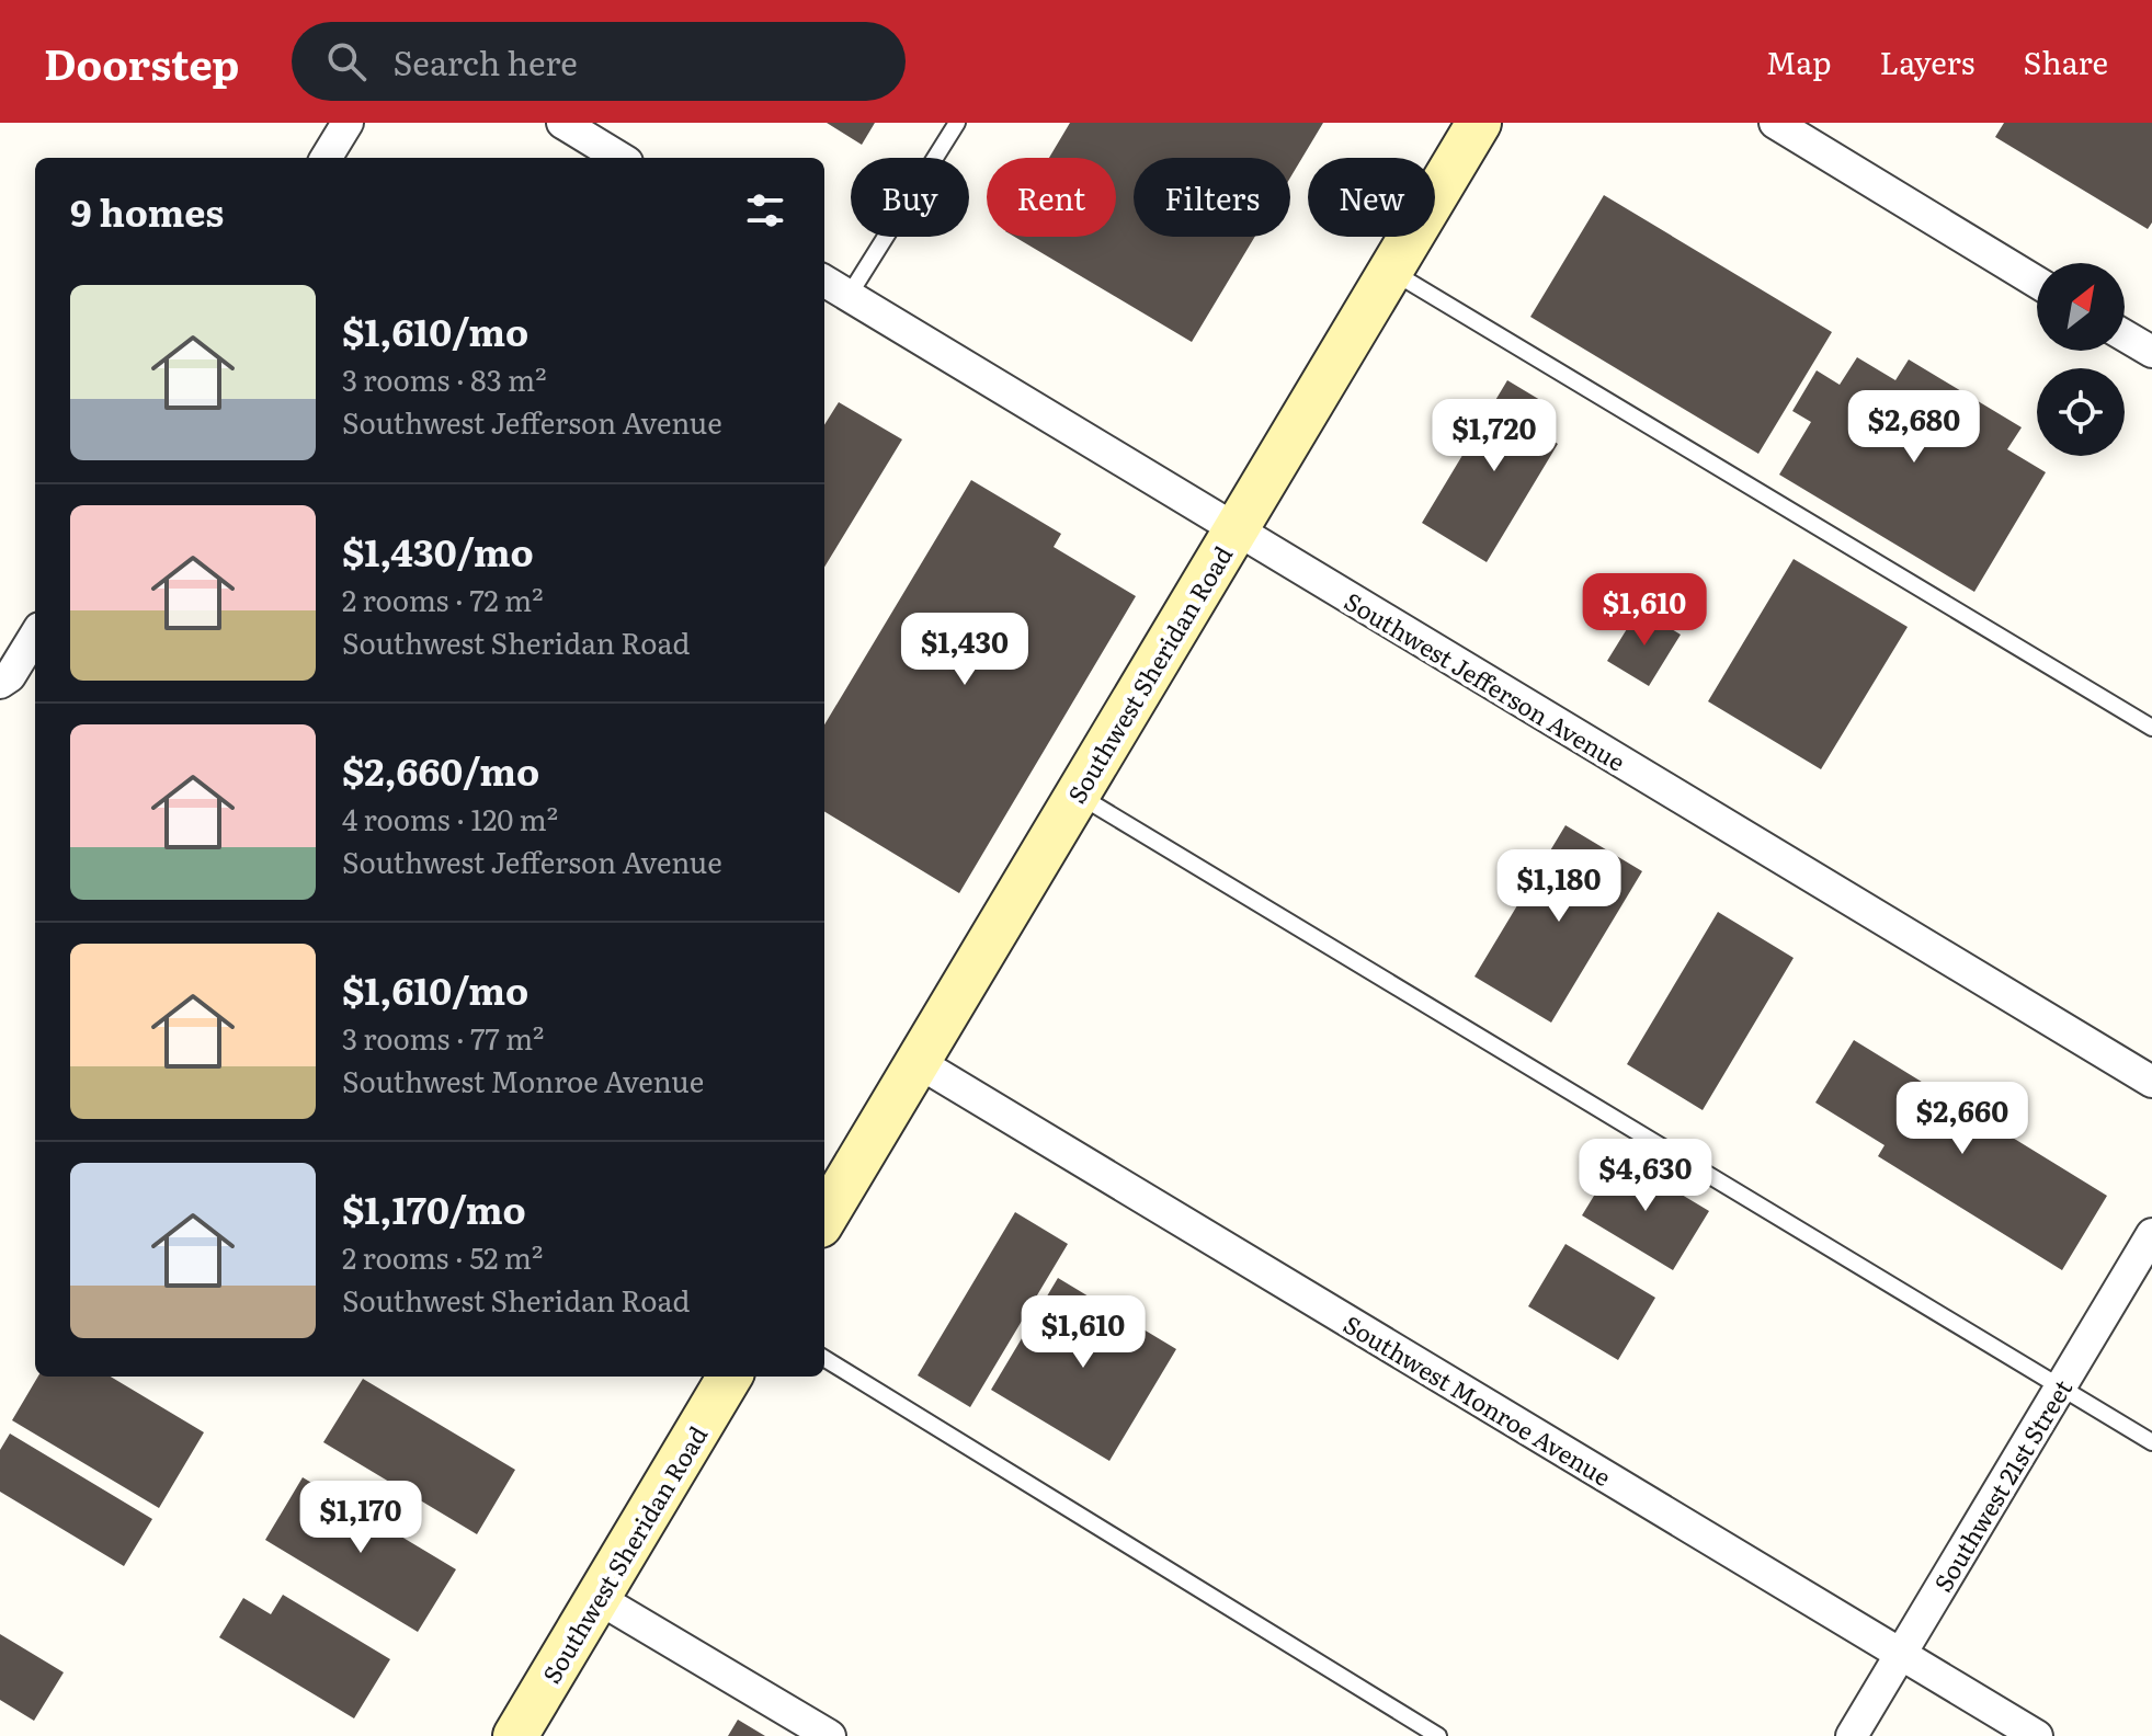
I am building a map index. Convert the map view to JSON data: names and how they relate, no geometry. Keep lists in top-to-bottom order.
{
  "streets": {
    "street": [
      "Southwest Sheridan Road",
      "Southwest Jefferson Avenue",
      "Southwest Monroe Avenue",
      "Southwest 21st Street"
    ]
  },
  "crossings": [
    ["Southwest Sheridan Road", "Southwest Jefferson Avenue"],
    ["Southwest Sheridan Road", "Southwest Monroe Avenue"],
    ["Southwest Monroe Avenue", "Southwest 21st Street"]
  ],
  "north": "top right",
  "page": {
    "header": "Doorstep",
    "search": "Search here",
    "nav": ["Map", "Layers", "Share"],
    "chip": [
      "Buy",
      "Rent",
      "Filters",
      "New"
    ],
    "heading": "9 homes",
    "list": [
      {
        "name": "$1,610/mo",
        "note": "3 rooms · 83 m² · Southwest Jefferson Avenue"
      },
      {
        "name": "$1,430/mo",
        "note": "2 rooms · 72 m² · Southwest Sheridan Road"
      },
      {
        "name": "$2,660/mo",
        "note": "4 rooms · 120 m² · Southwest Jefferson Avenue"
      },
      {
        "name": "$1,610/mo",
        "note": "3 rooms · 77 m² · Southwest Monroe Avenue"
      },
      {
        "name": "$1,170/mo",
        "note": "2 rooms · 52 m² · Southwest Sheridan Road"
      }
    ],
    "price": [
      "$2,680",
      "$1,720",
      "$1,610",
      "$1,430",
      "$1,180",
      "$2,660",
      "$4,630",
      "$1,610",
      "$1,170"
    ]
  }
}
